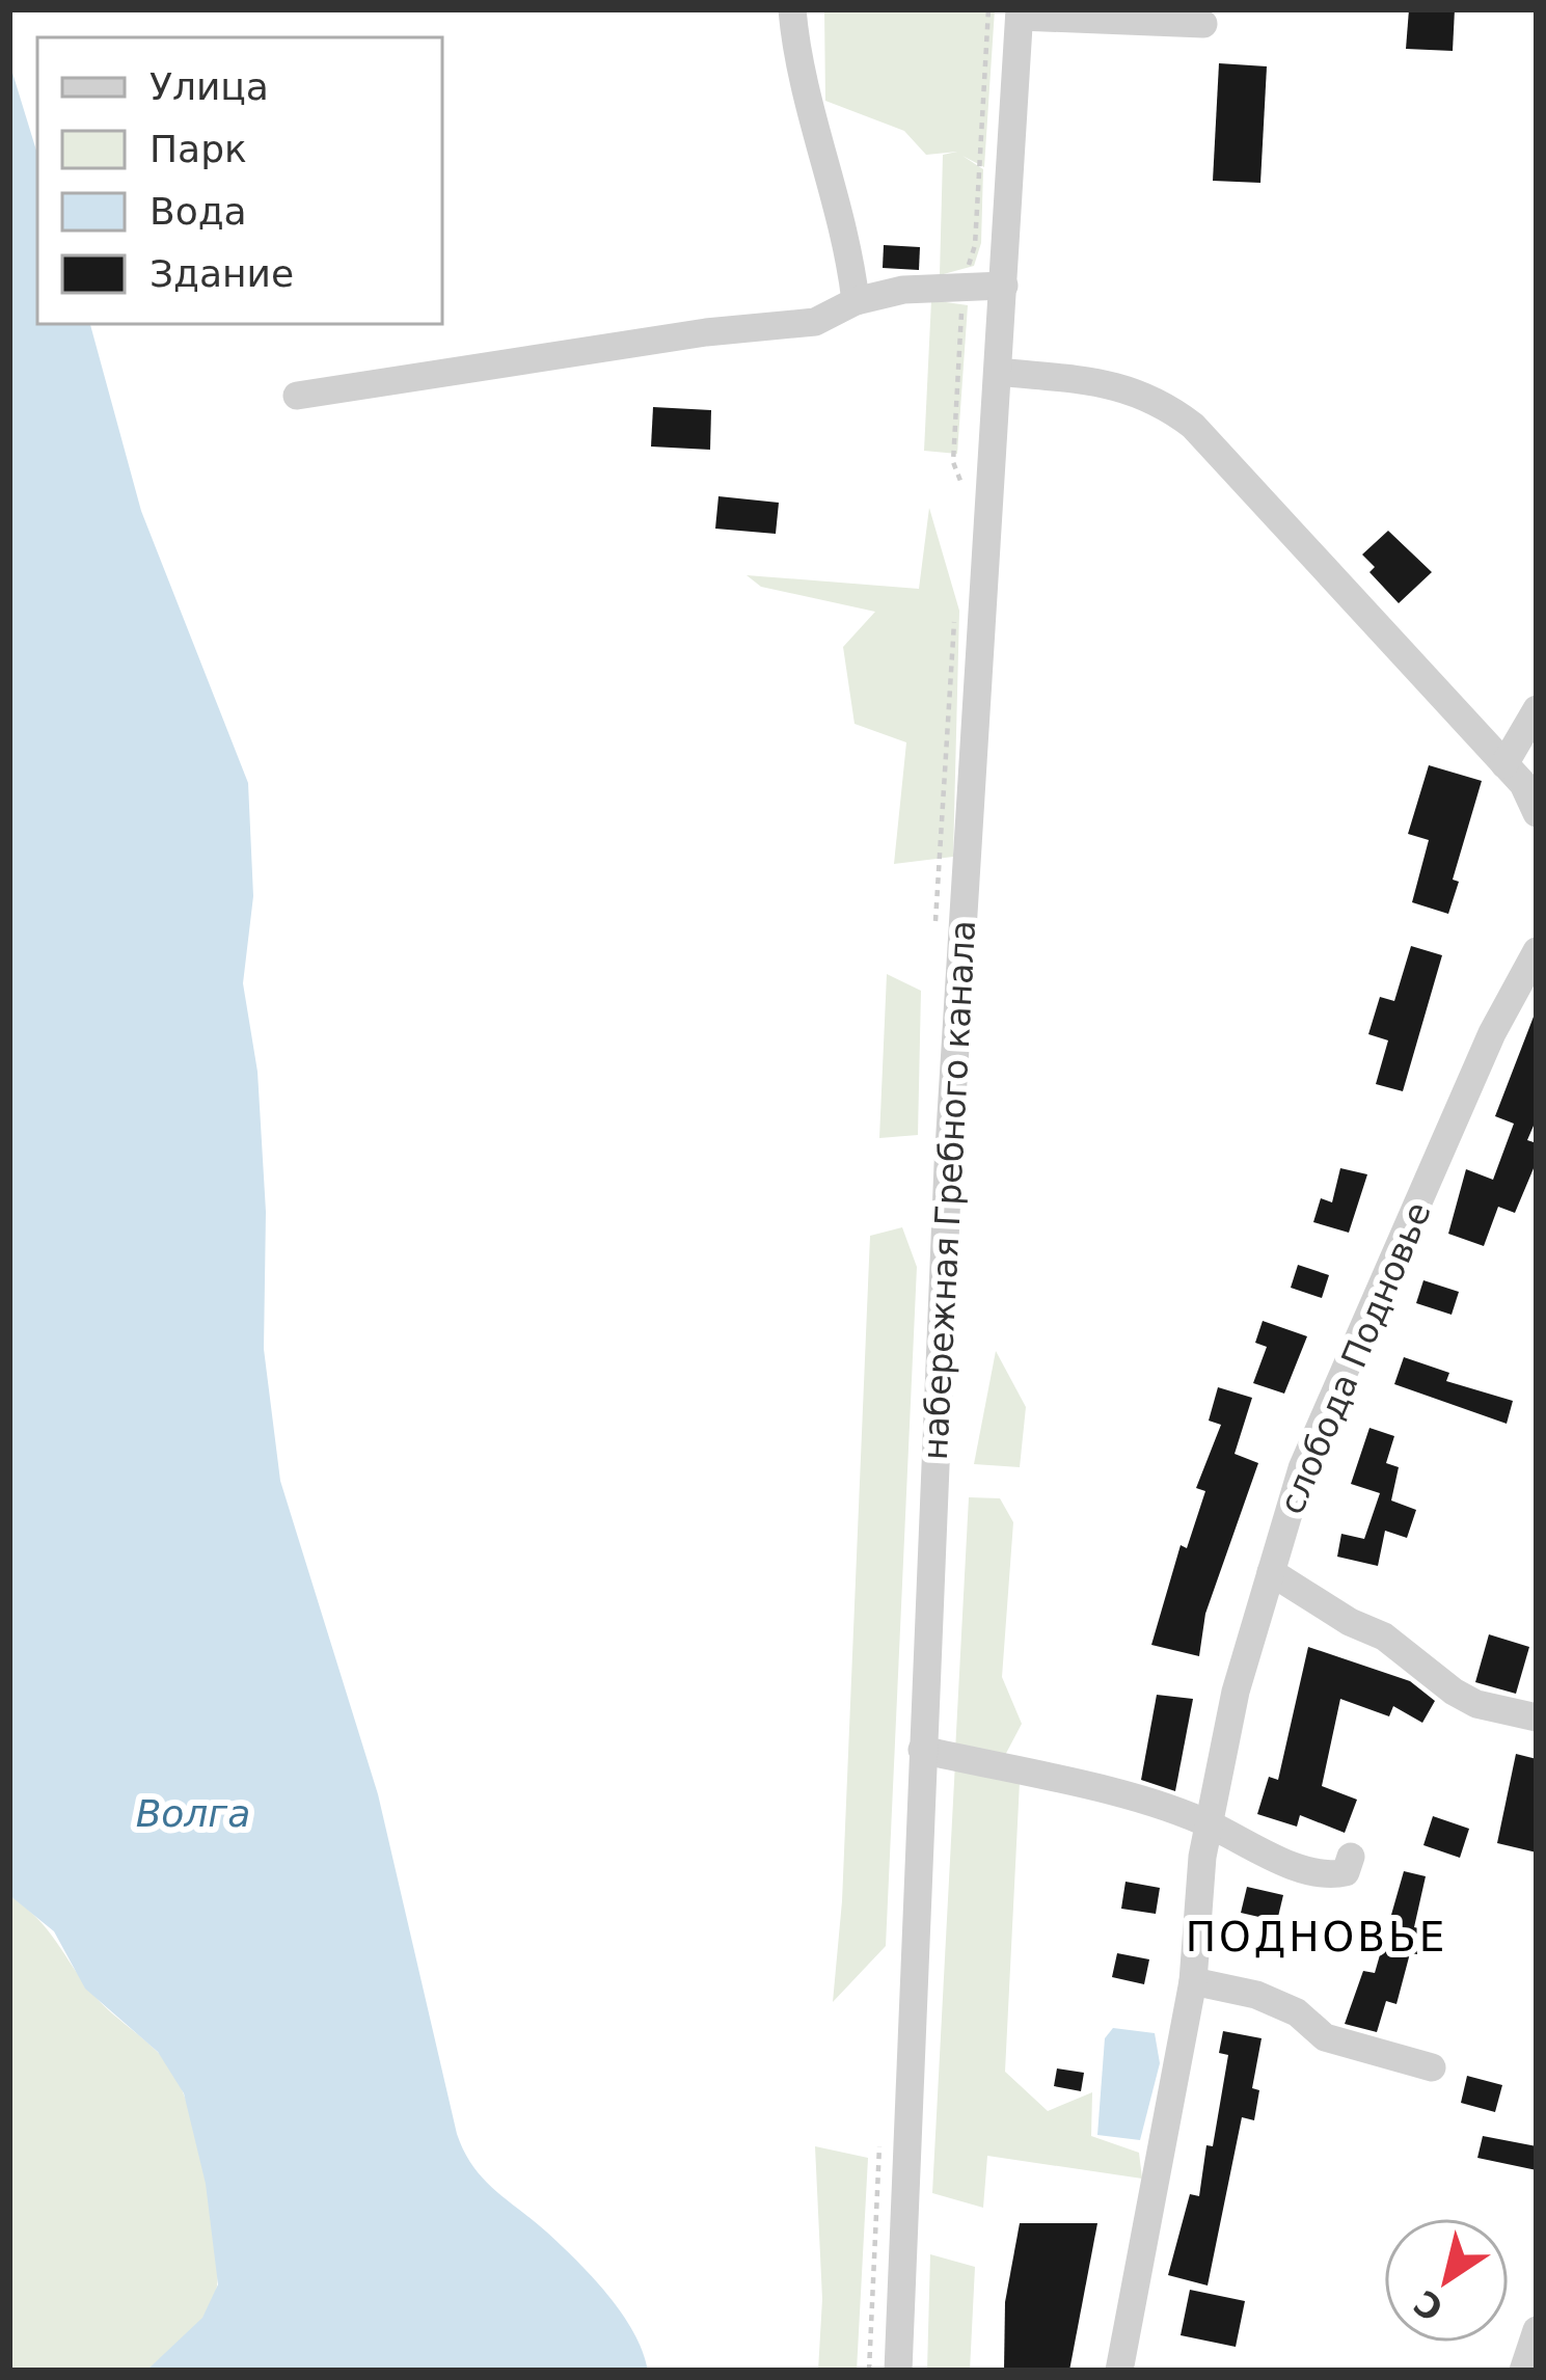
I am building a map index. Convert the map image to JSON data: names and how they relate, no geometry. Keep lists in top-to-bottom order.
{
  "streets": {
    "street": ["набережная Гребного канала", "слобода Подновье"]
  },
  "districts": ["ПОДНОВЬЕ"],
  "water": ["Волга"],
  "legend": [
    "Улица",
    "Парк",
    "Вода",
    "Здание"
  ],
  "north": "bottom left"
}
